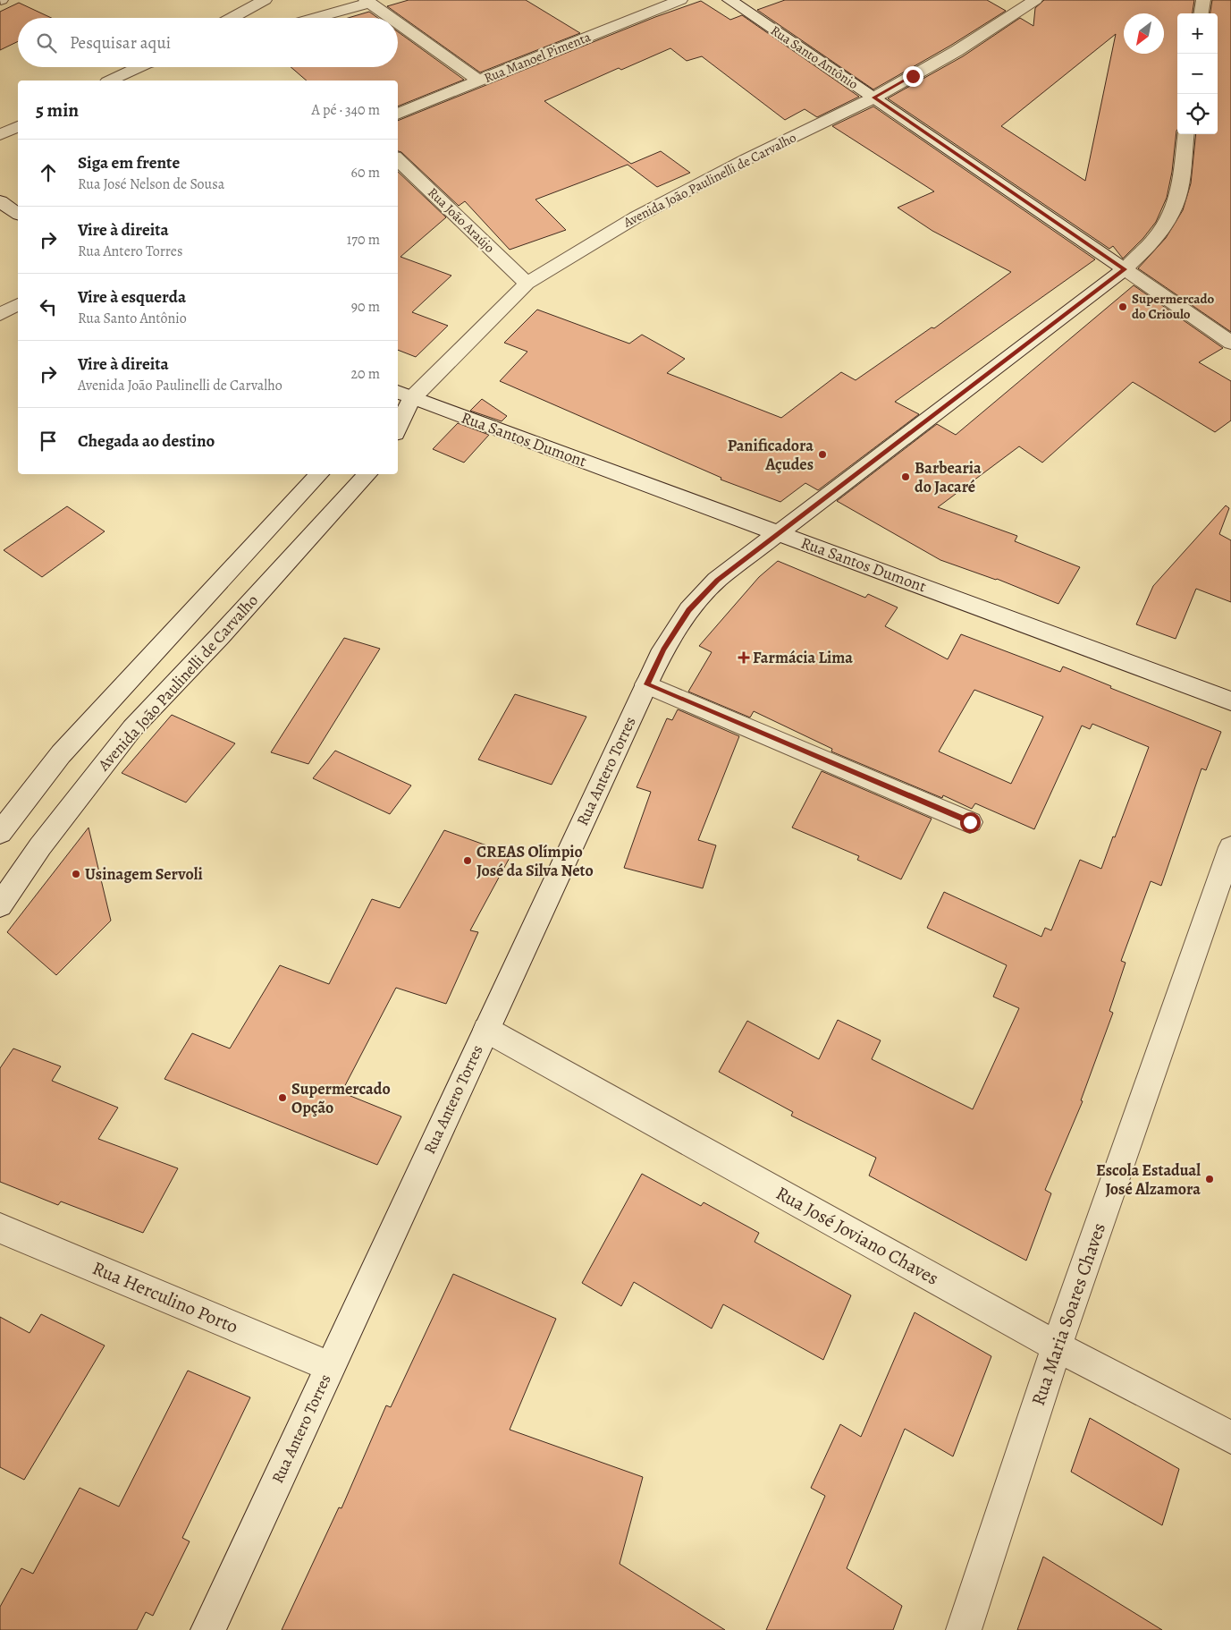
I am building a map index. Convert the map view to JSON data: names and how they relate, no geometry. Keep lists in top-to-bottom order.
{
  "streets": {
    "street": [
      "Rua Manoel Pimenta",
      "Rua Santo Antônio",
      "Avenida João Paulinelli de Carvalho",
      "Rua João Araújo",
      "Rua Santos Dumont",
      "Rua Antero Torres",
      "Rua José Joviano Chaves",
      "Rua Herculino Porto",
      "Rua Maria Soares Chaves"
    ]
  },
  "crossings": [
    ["Rua Santo Antônio", "Avenida João Paulinelli de Carvalho"],
    ["Rua Santo Antônio", "Rua Antero Torres"],
    ["Avenida João Paulinelli de Carvalho", "Rua João Araújo"],
    ["Avenida João Paulinelli de Carvalho", "Rua Santos Dumont"],
    ["Rua Santos Dumont", "Rua Antero Torres"],
    ["Rua Antero Torres", "Rua José Joviano Chaves"],
    ["Rua Antero Torres", "Rua Herculino Porto"],
    ["Rua José Joviano Chaves", "Rua Maria Soares Chaves"]
  ],
  "places": {
    "other": [
      "Supermercado do Crioulo",
      "Panificadora Açudes",
      "Barbearia do Jacaré",
      "CREAS Olímpio José da Silva Neto",
      "Usinagem Servoli",
      "Supermercado Opção",
      "Escola Estadual José Alzamora"
    ],
    "health": ["Farmácia Lima"]
  },
  "north": "bottom left",
  "page": {
    "map_buttons": ["+", "−"],
    "search": "Pesquisar aqui",
    "heading": ["5 min", "A pé · 340 m"],
    "list": [
      ["Siga em frente", "Rua José Nelson de Sousa", "60 m"],
      ["Vire à direita", "Rua Antero Torres", "170 m"],
      ["Vire à esquerda", "Rua Santo Antônio", "90 m"],
      ["Vire à direita", "Avenida João Paulinelli de Carvalho", "20 m"],
      "Chegada ao destino"
    ]
  }
}
